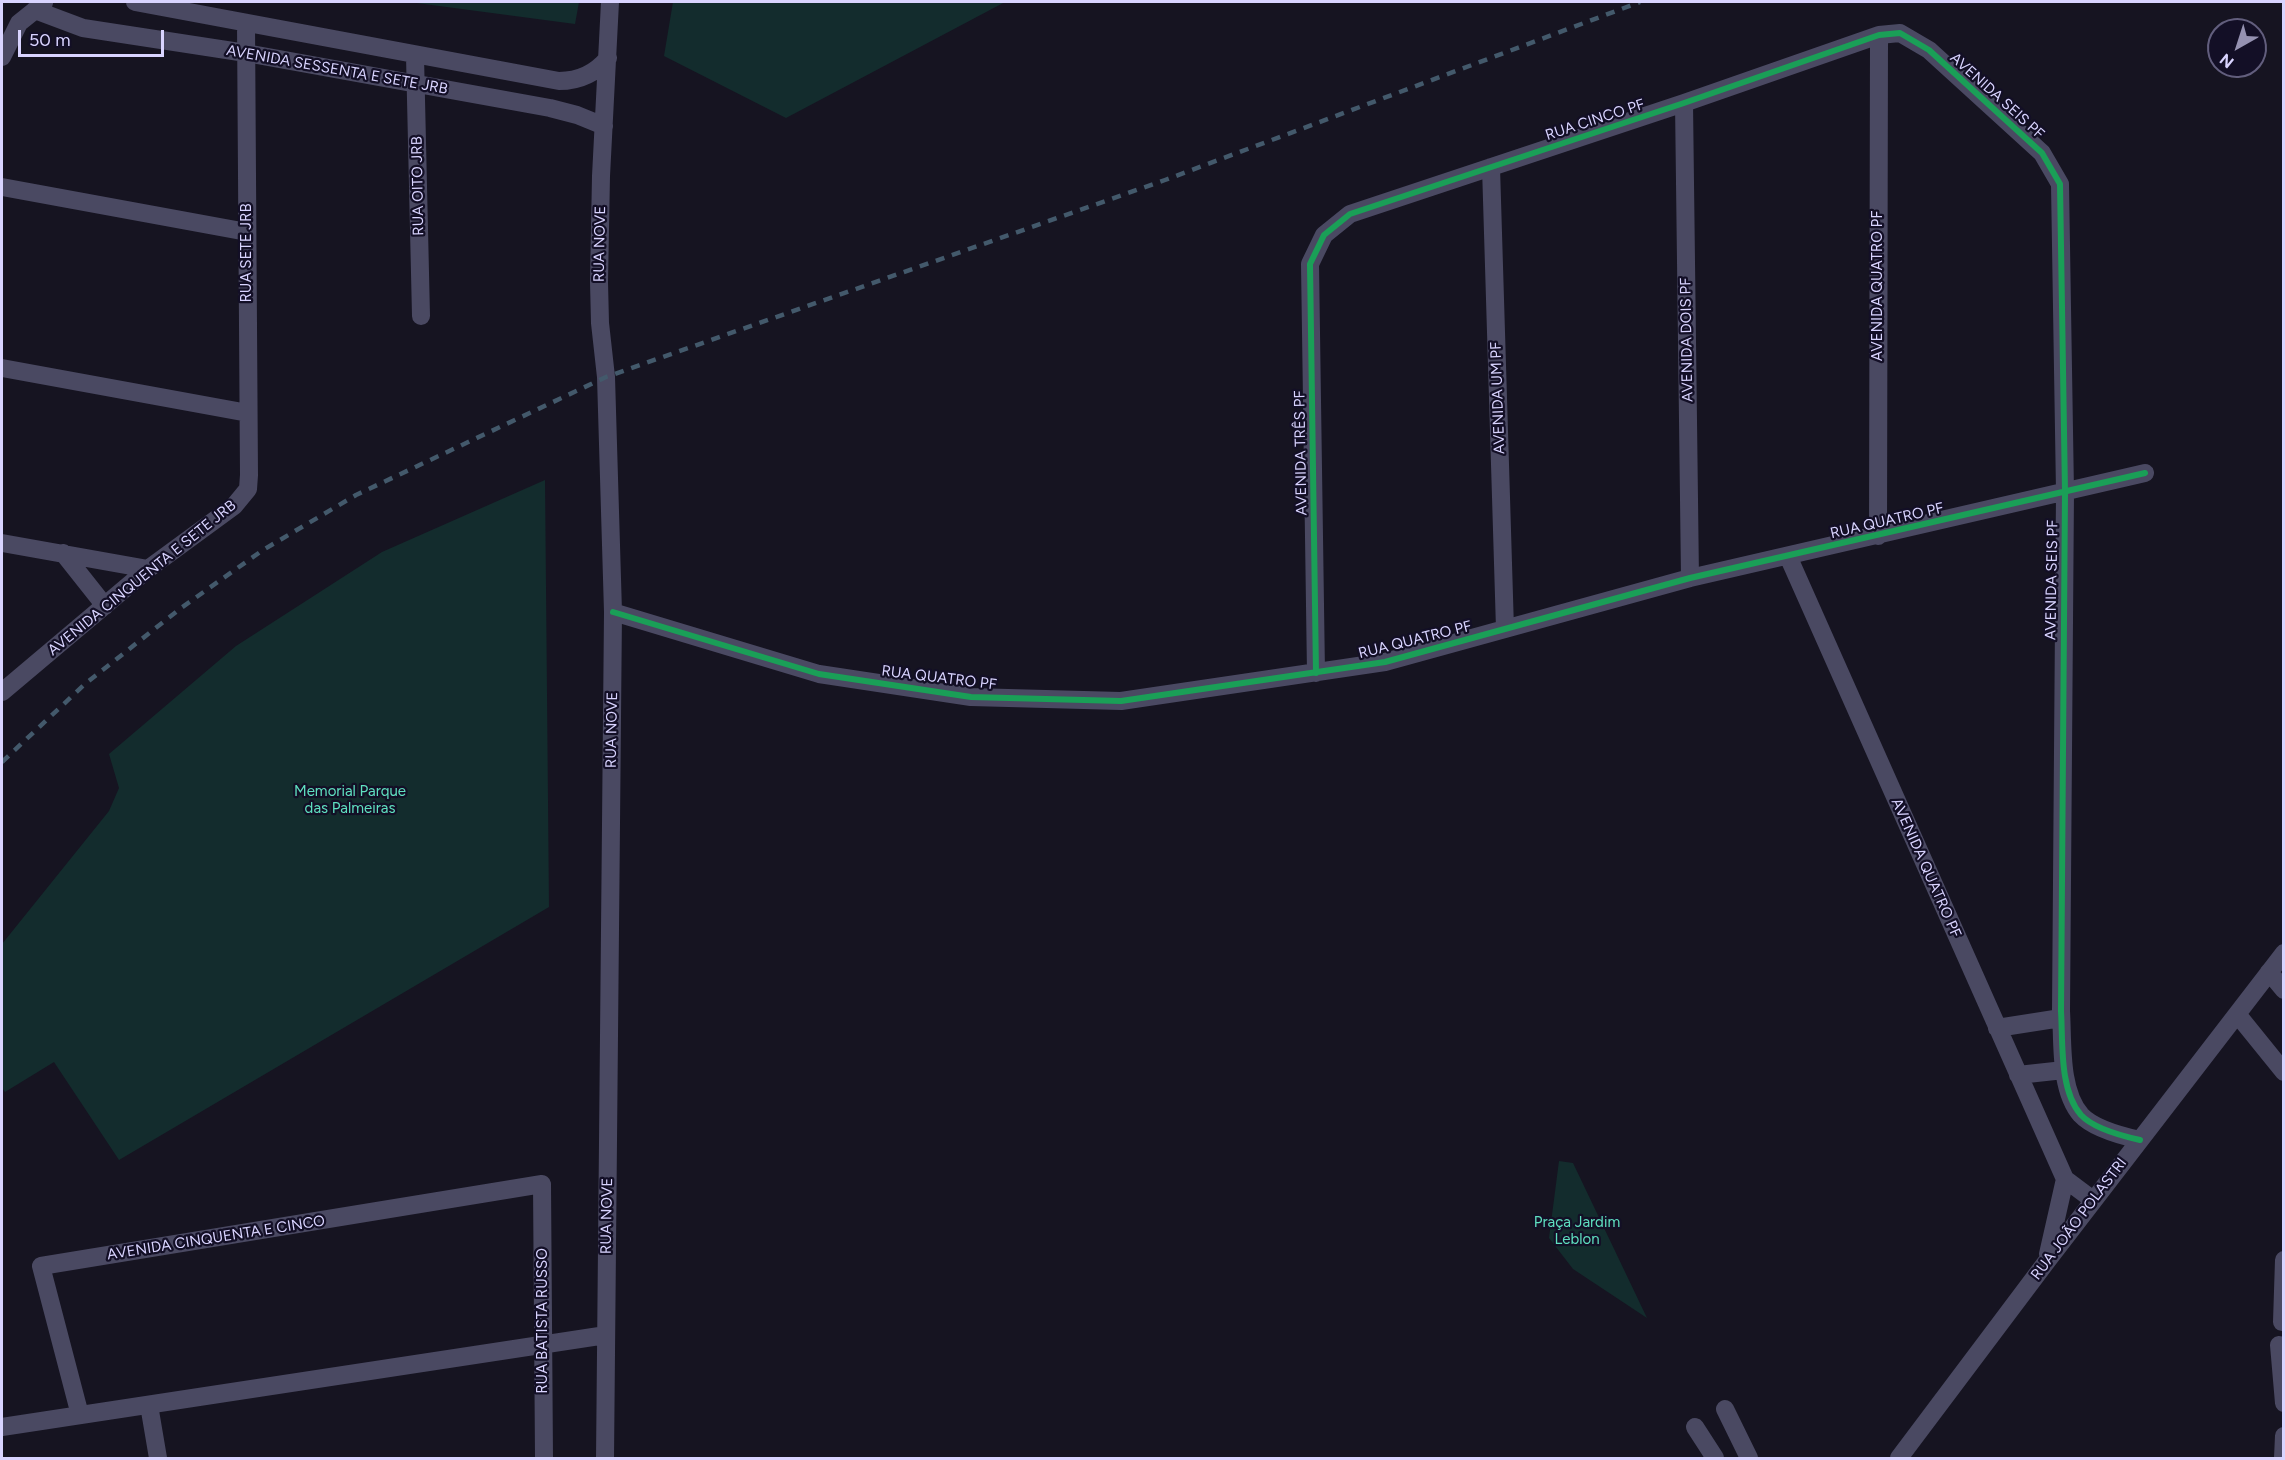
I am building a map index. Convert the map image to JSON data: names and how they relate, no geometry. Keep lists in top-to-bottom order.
{
  "streets": {
    "street": [
      "AVENIDA SESSENTA E SETE JRB",
      "AVENIDA SEIS PF",
      "RUA CINCO PF",
      "RUA OITO JRB",
      "RUA NOVE",
      "RUA SETE JRB",
      "AVENIDA QUATRO PF",
      "AVENIDA DOIS PF",
      "AVENIDA UM PF",
      "AVENIDA TRÊS PF",
      "RUA QUATRO PF",
      "AVENIDA CINQUENTA E SETE JRB",
      "RUA JOÃO POLASTRI",
      "AVENIDA CINQUENTA E CINCO",
      "RUA BATISTA RUSSO"
    ]
  },
  "crossings": [
    ["AVENIDA SESSENTA E SETE JRB", "RUA OITO JRB"],
    ["AVENIDA SESSENTA E SETE JRB", "RUA NOVE"],
    ["AVENIDA SESSENTA E SETE JRB", "RUA SETE JRB"],
    ["AVENIDA SEIS PF", "RUA CINCO PF"],
    ["AVENIDA SEIS PF", "AVENIDA QUATRO PF"],
    ["AVENIDA SEIS PF", "RUA QUATRO PF"],
    ["AVENIDA SEIS PF", "RUA JOÃO POLASTRI"],
    ["RUA CINCO PF", "AVENIDA QUATRO PF"],
    ["RUA CINCO PF", "AVENIDA DOIS PF"],
    ["RUA CINCO PF", "AVENIDA UM PF"],
    ["RUA CINCO PF", "AVENIDA TRÊS PF"],
    ["RUA NOVE", "RUA QUATRO PF"],
    ["RUA SETE JRB", "AVENIDA CINQUENTA E SETE JRB"],
    ["AVENIDA QUATRO PF", "RUA QUATRO PF"],
    ["AVENIDA QUATRO PF", "RUA JOÃO POLASTRI"],
    ["AVENIDA DOIS PF", "RUA QUATRO PF"],
    ["AVENIDA UM PF", "RUA QUATRO PF"],
    ["AVENIDA TRÊS PF", "RUA QUATRO PF"],
    ["AVENIDA CINQUENTA E CINCO", "RUA BATISTA RUSSO"]
  ],
  "parks": ["Memorial Parque das Palmeiras", "Praça Jardim Leblon"],
  "scale_bar": "50 m",
  "north": "bottom left"
}
